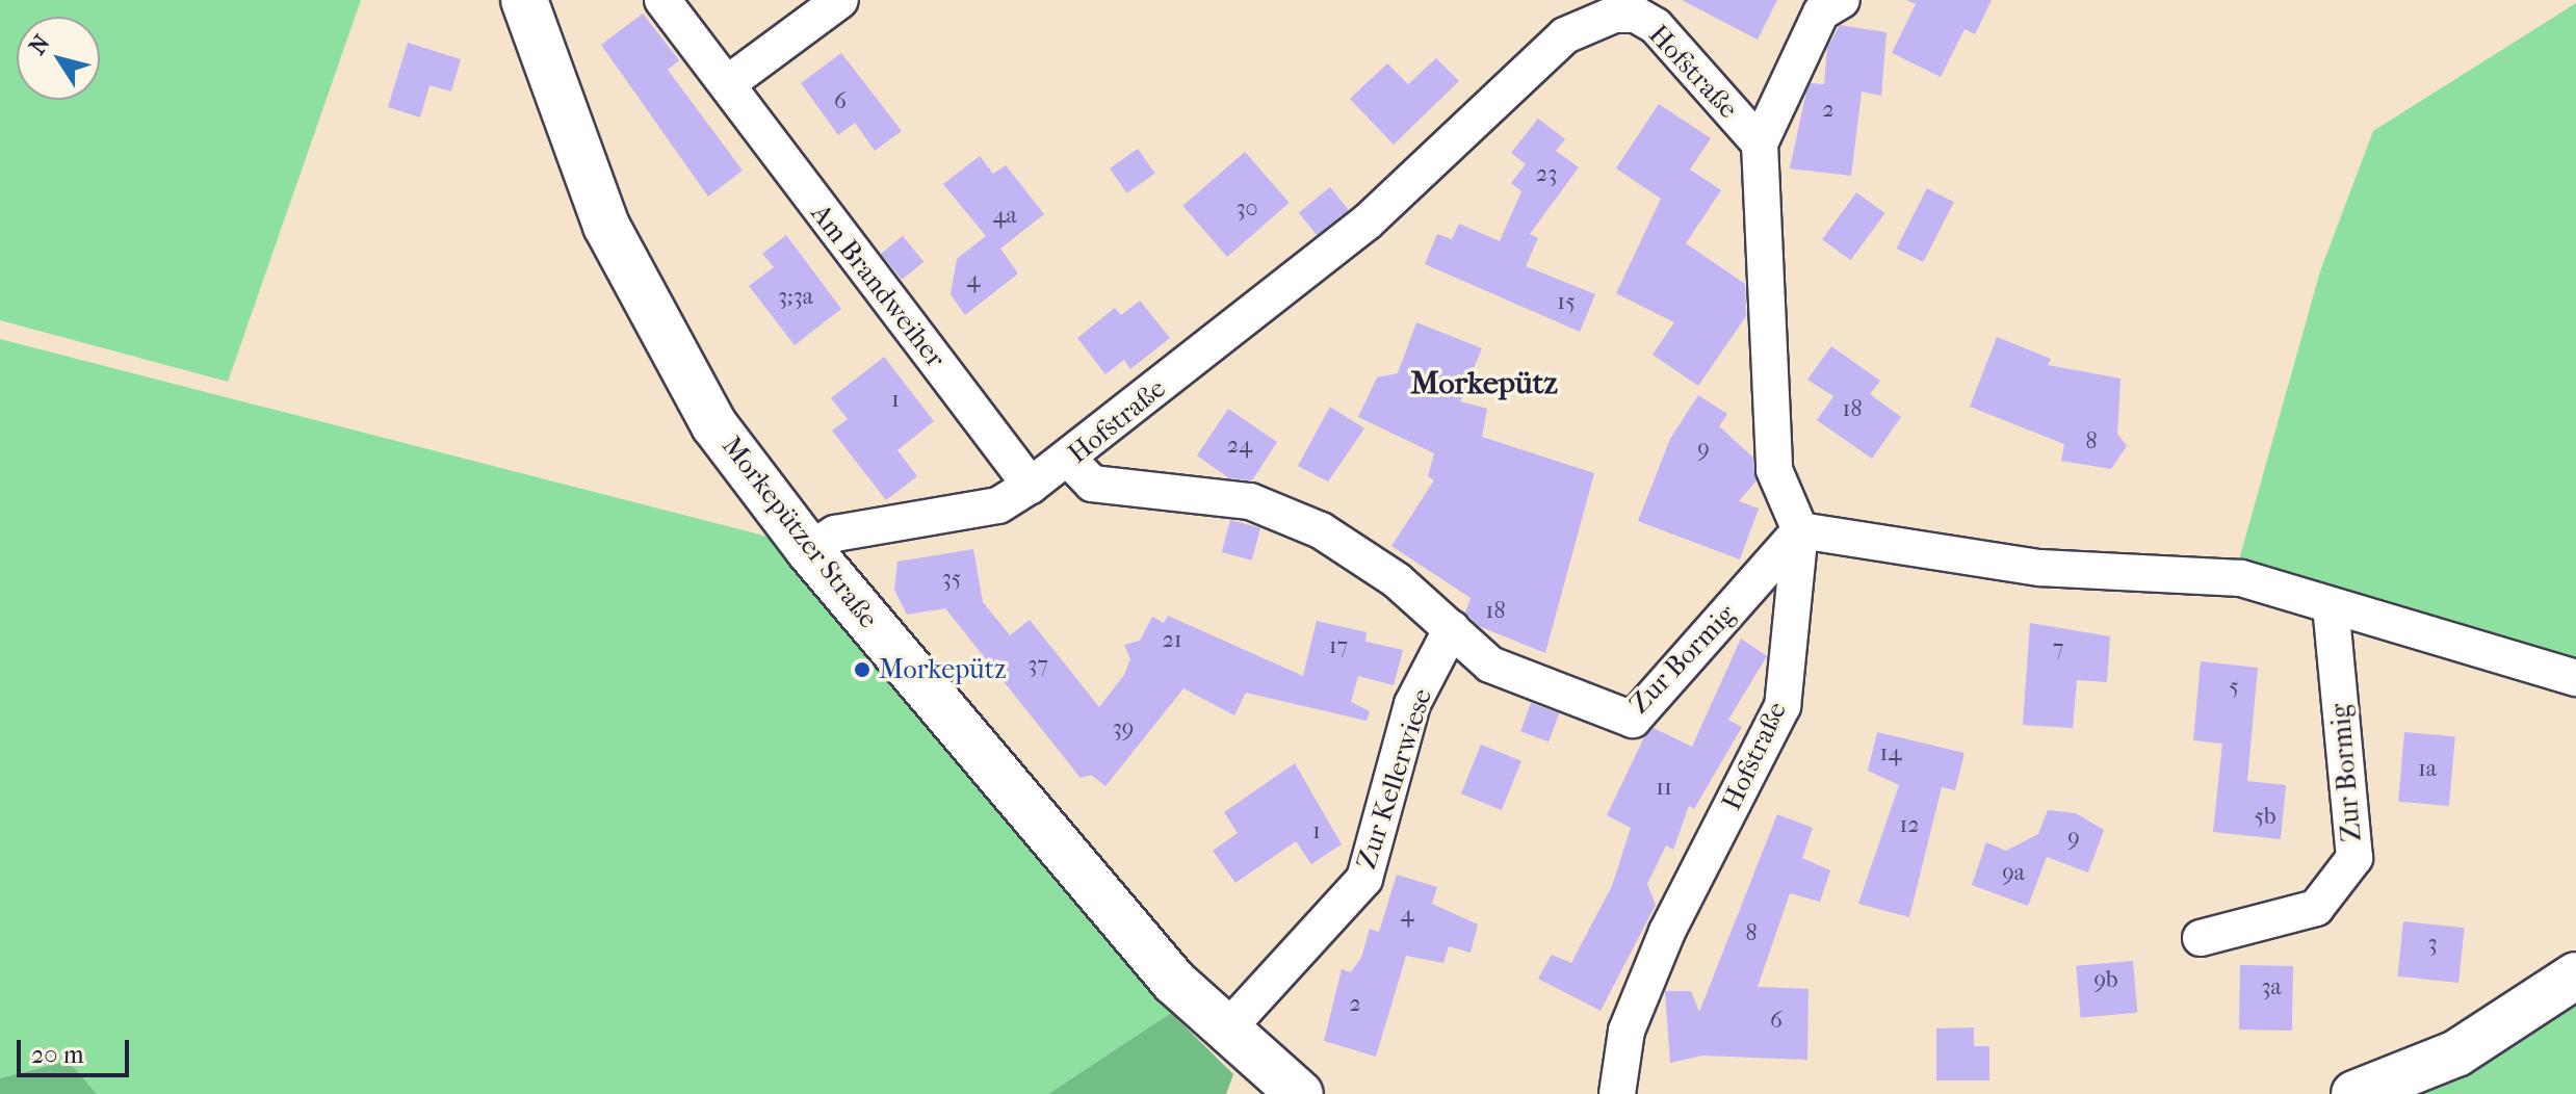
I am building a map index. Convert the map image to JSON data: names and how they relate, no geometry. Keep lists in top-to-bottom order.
{
  "streets": {
    "street": [
      "Hofstraße",
      "Am Brandweiher",
      "Morkepützer Straße",
      "Zur Bormig",
      "Zur Kellerwiese"
    ]
  },
  "crossings": [
    ["Hofstraße", "Am Brandweiher"],
    ["Hofstraße", "Morkepützer Straße"],
    ["Hofstraße", "Zur Bormig"],
    ["Morkepützer Straße", "Zur Kellerwiese"],
    ["Zur Bormig", "Zur Kellerwiese"]
  ],
  "districts": ["Morkepütz"],
  "places": ["Morkepütz"],
  "house_numbers": [
    "6",
    "2",
    "23",
    "30",
    "4a",
    "4",
    "3;3a",
    "15",
    "1",
    "18",
    "8",
    "24",
    "9",
    "35",
    "18",
    "21",
    "17",
    "7",
    "37",
    "5",
    "39",
    "14",
    "1a",
    "11",
    "5b",
    "12",
    "1",
    "9",
    "9a",
    "4",
    "8",
    "3",
    "9b",
    "3a",
    "2",
    "6"
  ],
  "scale_bar": "20 m",
  "north": "top left"
}
